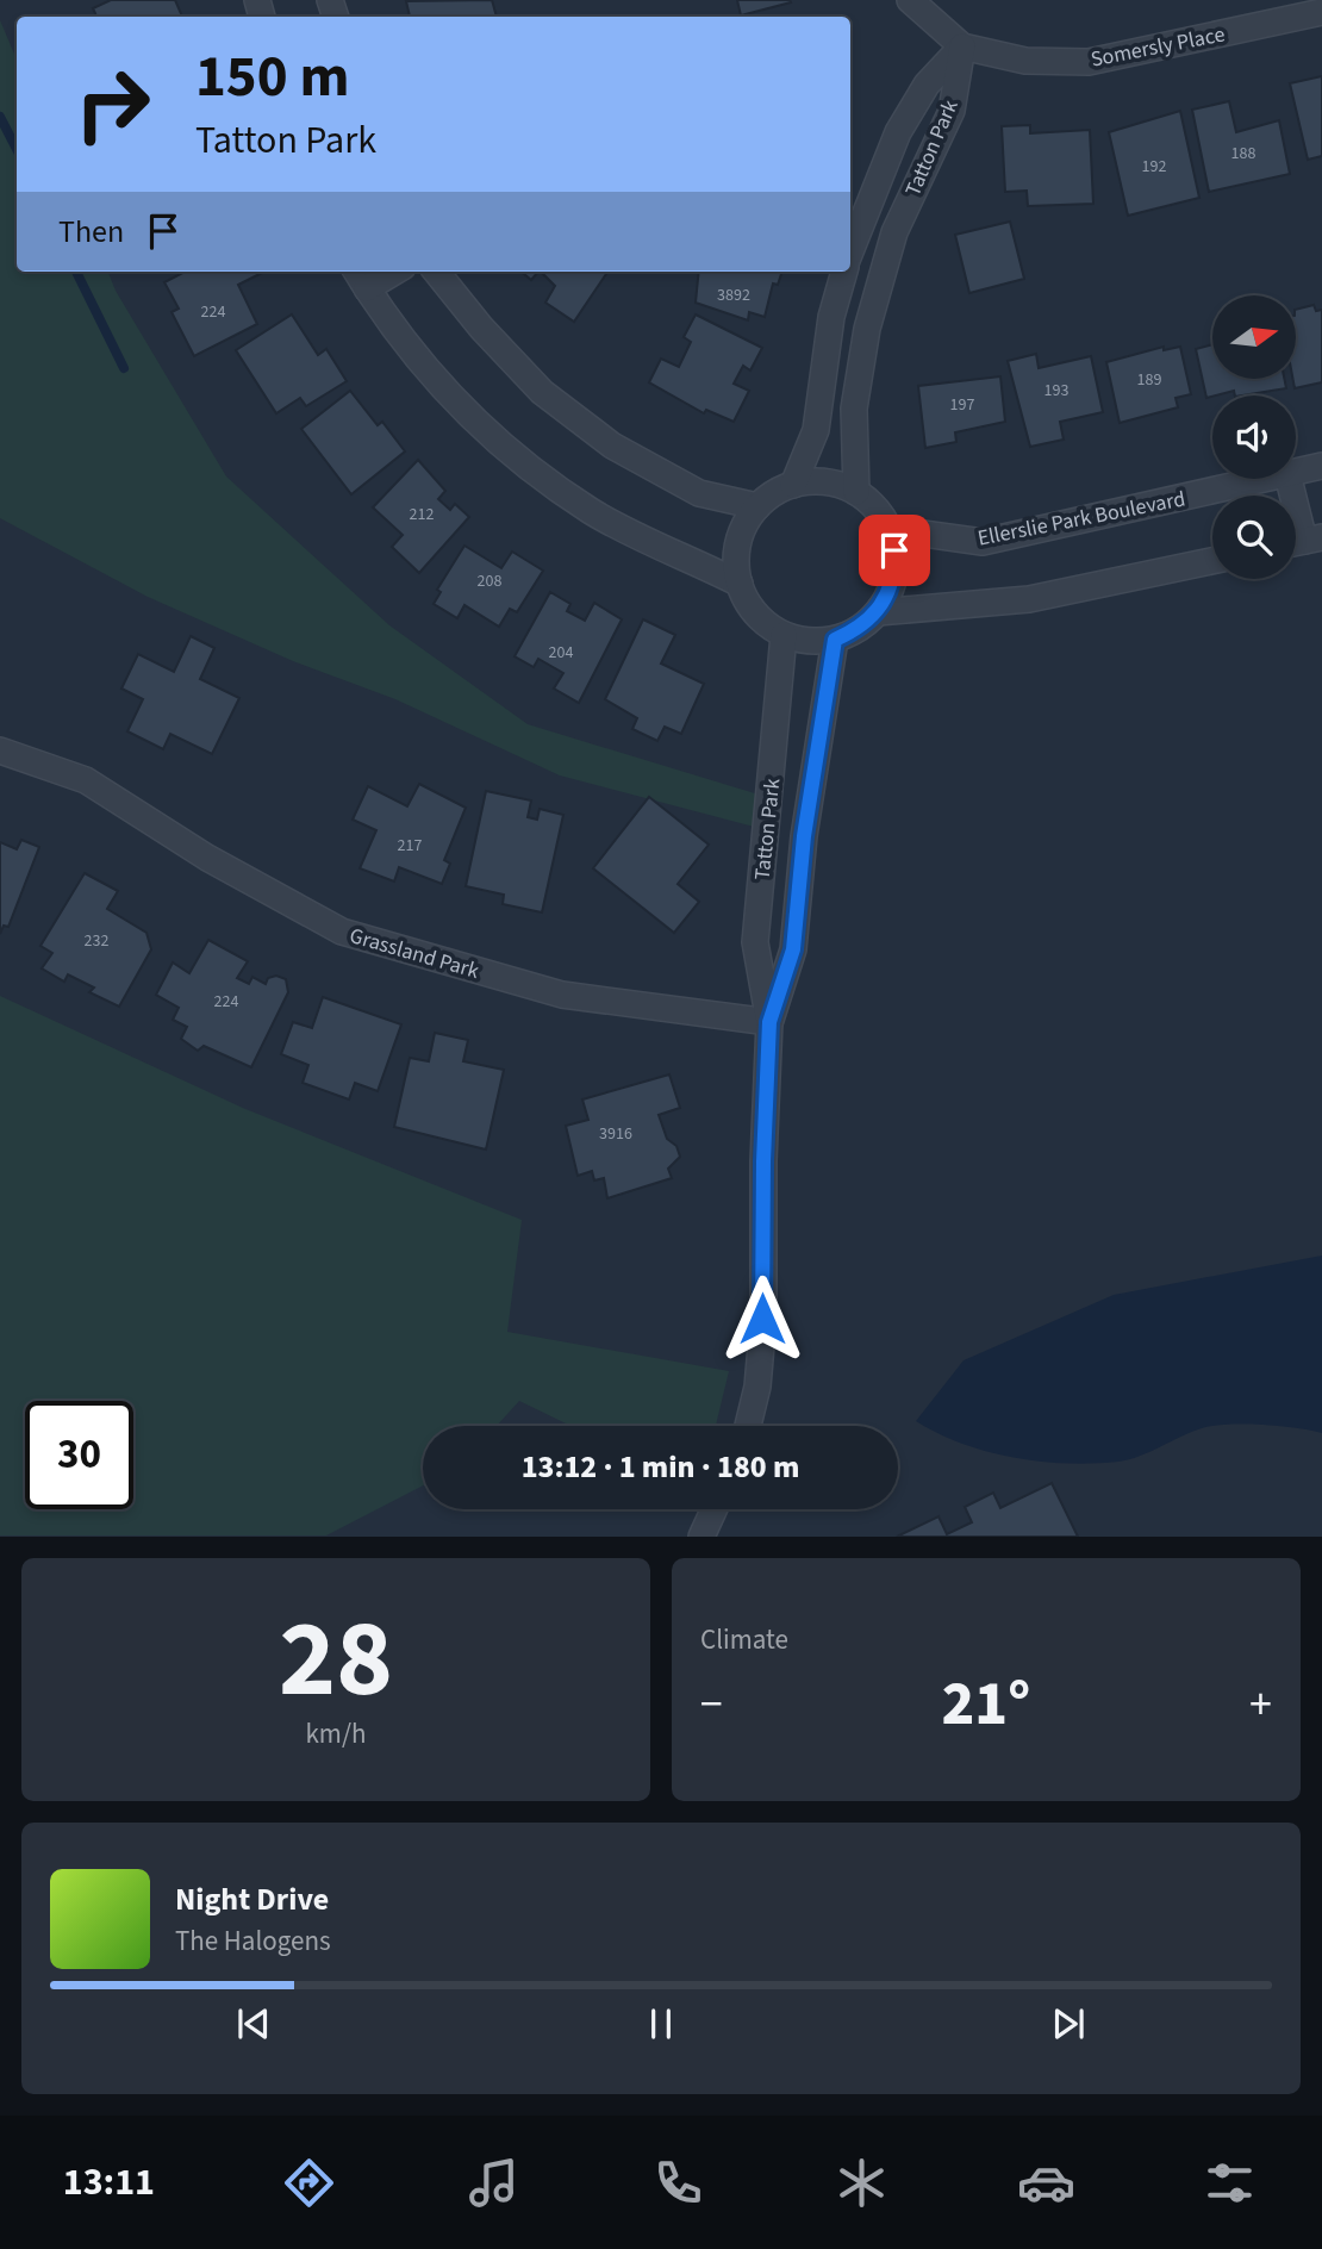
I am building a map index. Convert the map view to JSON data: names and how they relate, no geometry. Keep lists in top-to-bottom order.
{
  "streets": {
    "street": [
      "Somersly Place",
      "Tatton Park",
      "Ellerslie Park Boulevard",
      "Grassland Park"
    ]
  },
  "crossings": [
    ["Somersly Place", "Tatton Park"],
    ["Tatton Park", "Ellerslie Park Boulevard"],
    ["Tatton Park", "Grassland Park"]
  ],
  "house_numbers": [
    "188",
    "192",
    "3892",
    "224",
    "189",
    "193",
    "197",
    "212",
    "208",
    "204",
    "217",
    "232",
    "224",
    "3916"
  ],
  "north": "right",
  "page": {
    "turn": ["150 m", "Tatton Park"],
    "then": "Then",
    "limit": "30",
    "trip": "13:12 · 1 min · 180 m",
    "tile": [
      ["28", "km/h"],
      "Climate"
    ],
    "heat": ["−", "21°", "+"],
    "song": ["Night Drive", "The Halogens"],
    "tabs": "13:11"
  }
}
